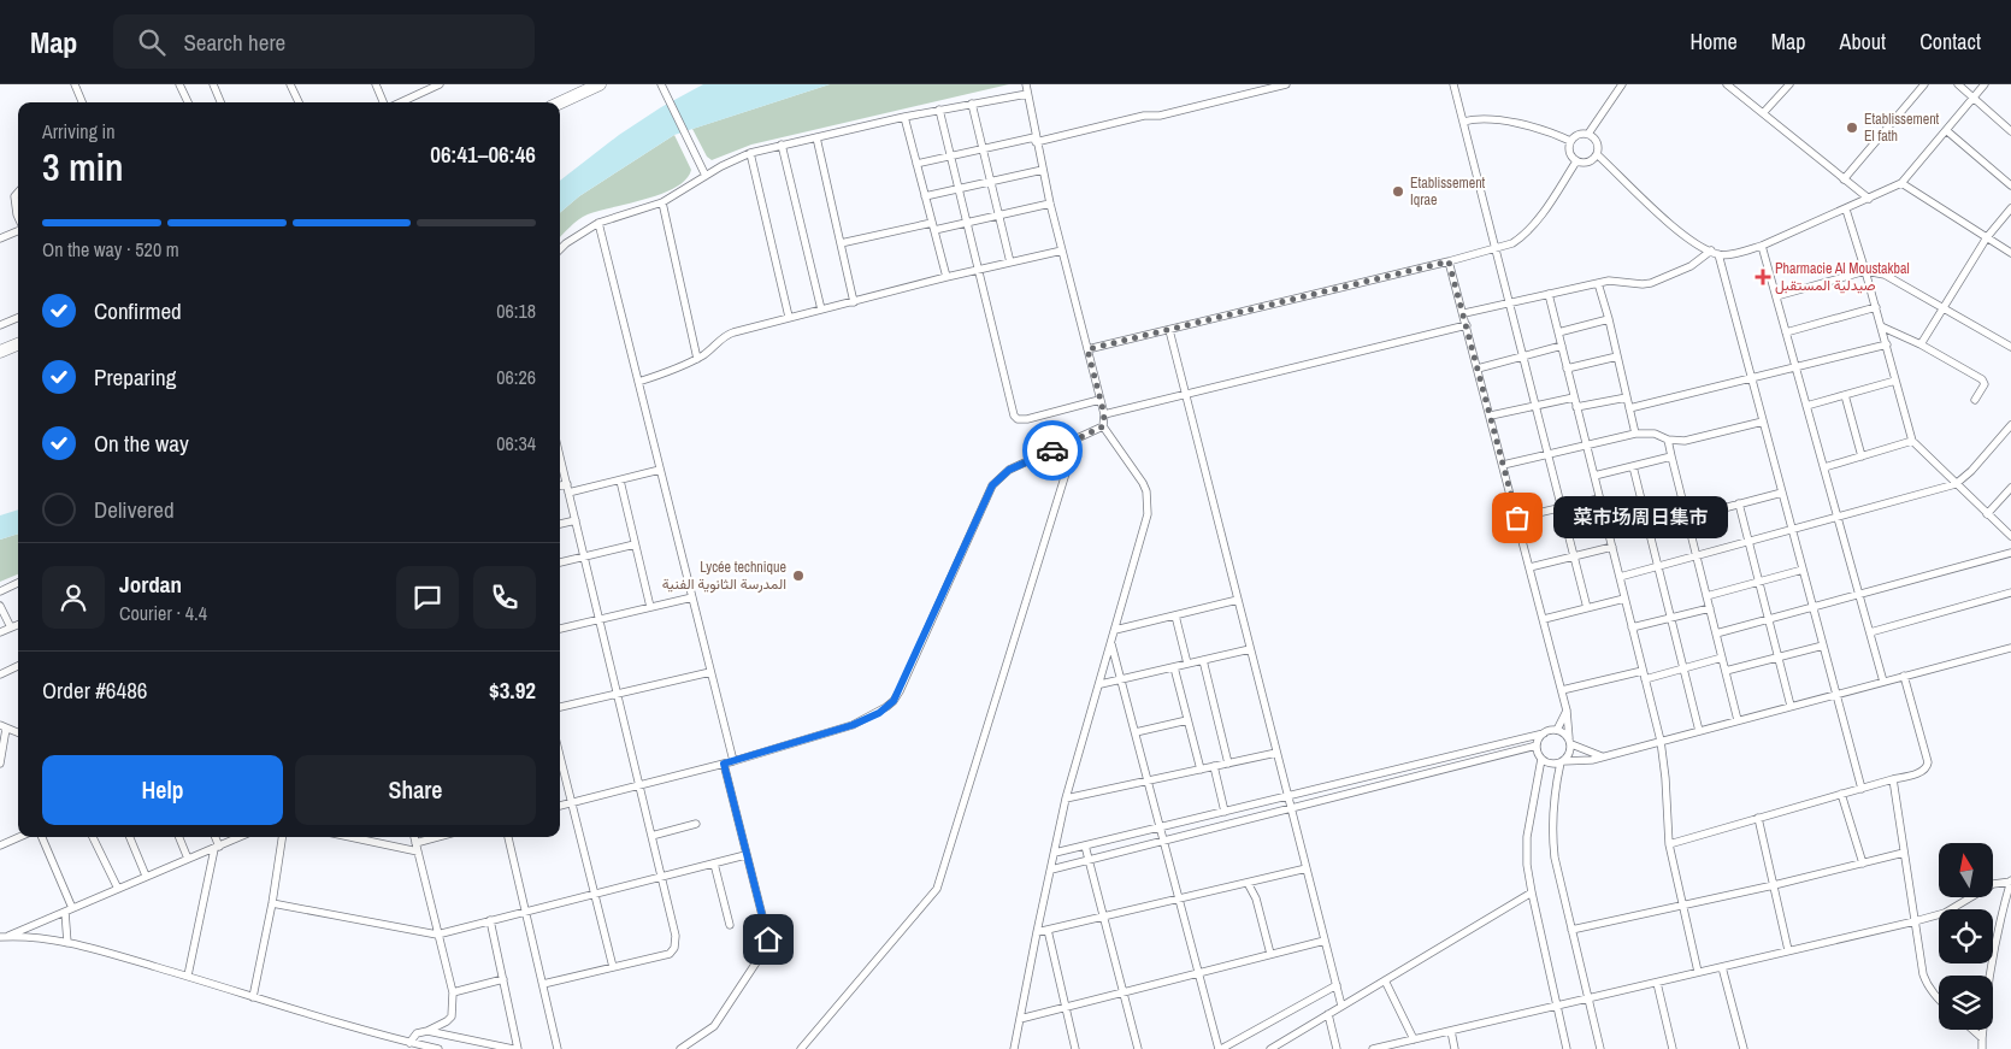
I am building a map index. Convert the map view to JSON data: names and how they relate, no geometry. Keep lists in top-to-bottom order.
{
  "places": {
    "other": [
      "Etablissement El fath",
      "Etablissement Iqrae",
      "菜市场周日集市",
      "Lycée technique المدرسة الثانوية الفنية"
    ],
    "health": ["Pharmacie Al Moustakbal صيدلية المستقبل"]
  },
  "north": "top",
  "page": {
    "header": "Map",
    "search": "Search here",
    "nav": [
      "Home",
      "Map",
      "About",
      "Contact"
    ],
    "heading": ["3 min", "Arriving in", "06:41–06:46"],
    "panel": [
      "Jordan",
      "Courier · 4.4",
      "Order #6486",
      "$3.92"
    ],
    "bar": "On the way · 520 m",
    "list": [
      ["Confirmed", "06:18"],
      ["Preparing", "06:26"],
      ["On the way", "06:34"],
      "Delivered"
    ],
    "bubble": "菜市场周日集市",
    "buttons": ["Help", "Share"]
  }
}
